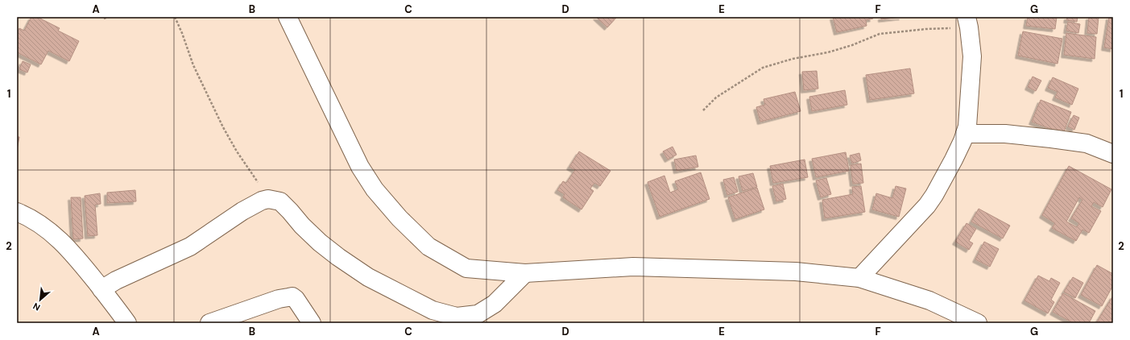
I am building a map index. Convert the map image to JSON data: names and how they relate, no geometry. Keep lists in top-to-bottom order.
{
  "north": "bottom left",
  "grid": {
    "columns": [
      "A",
      "B",
      "C",
      "D",
      "E",
      "F",
      "G"
    ],
    "rows": ["1", "2"]
  }
}
